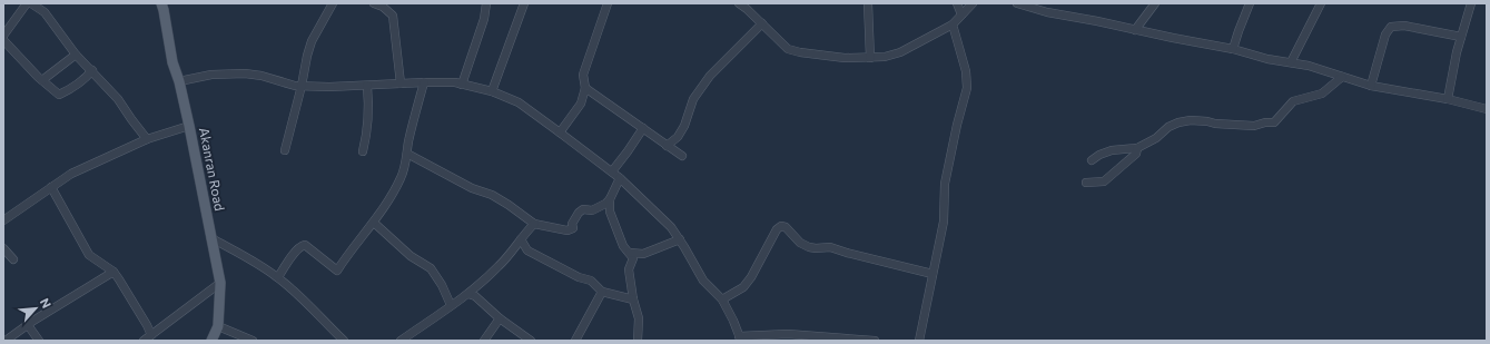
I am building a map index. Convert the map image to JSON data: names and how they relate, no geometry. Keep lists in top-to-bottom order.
{
  "streets": {
    "main road": ["Akanran Road"]
  },
  "north": "top right"
}
